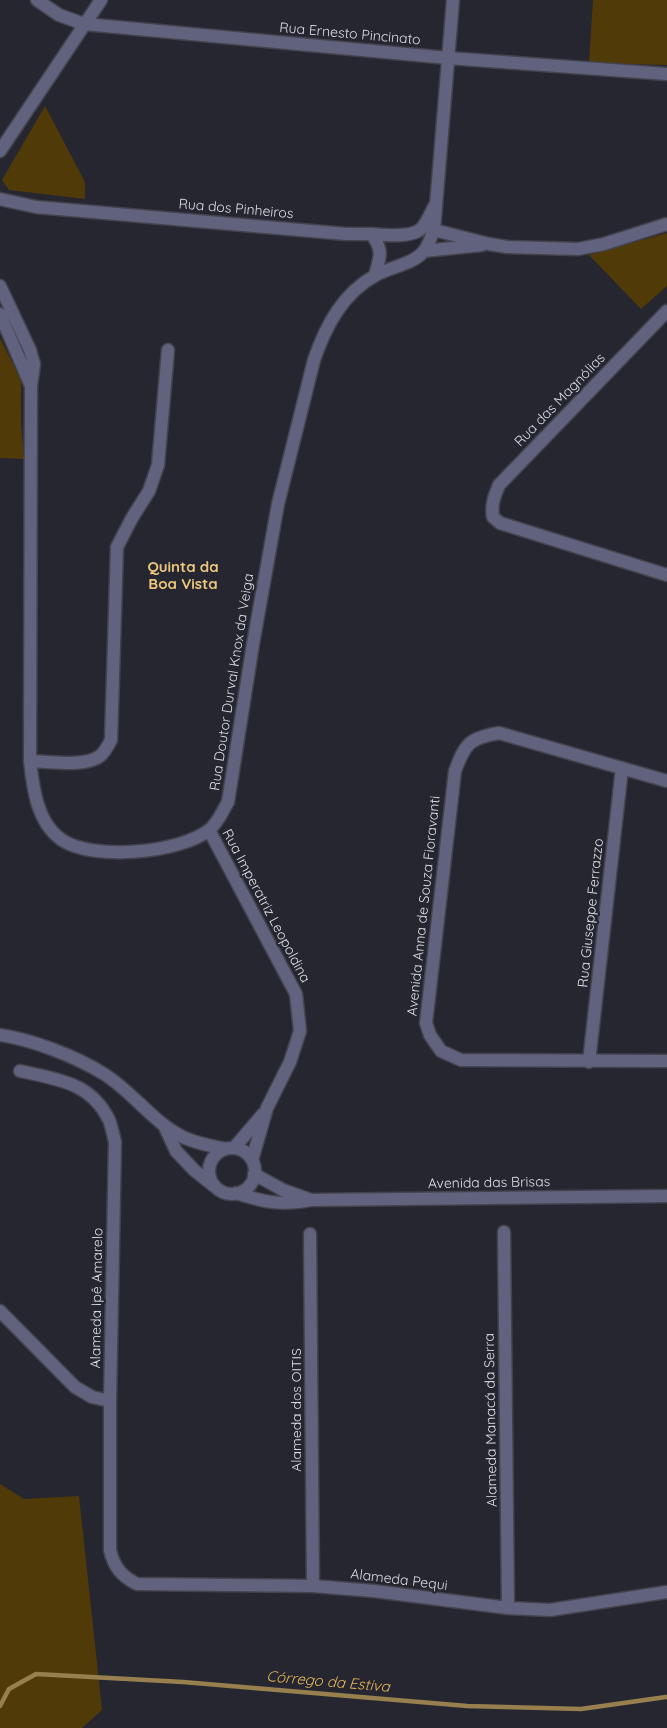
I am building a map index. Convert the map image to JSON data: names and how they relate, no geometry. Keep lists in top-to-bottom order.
{
  "streets": {
    "street": [
      "Rua Ernesto Pincinato",
      "Rua dos Pinheiros",
      "Rua das Magnólias",
      "Rua Doutor Durval Knox da Veiga",
      "Rua Imperatriz Leopoldina",
      "Avenida Anna de Souza Fioravanti",
      "Rua Giuseppe Ferrazzo",
      "Avenida das Brisas",
      "Alameda Ipê Amarelo",
      "Alameda dos OITIS",
      "Alameda Manacá da Serra",
      "Alameda Pequi"
    ]
  },
  "crossings": [
    ["Rua Doutor Durval Knox da Veiga", "Rua Imperatriz Leopoldina"],
    ["Rua Imperatriz Leopoldina", "Avenida das Brisas"],
    ["Avenida Anna de Souza Fioravanti", "Rua Giuseppe Ferrazzo"],
    ["Alameda Ipê Amarelo", "Alameda Pequi"],
    ["Alameda dos OITIS", "Alameda Pequi"],
    ["Alameda Manacá da Serra", "Alameda Pequi"]
  ],
  "districts": ["Quinta da Boa Vista"],
  "water": ["Córrego da Estiva"]
}
